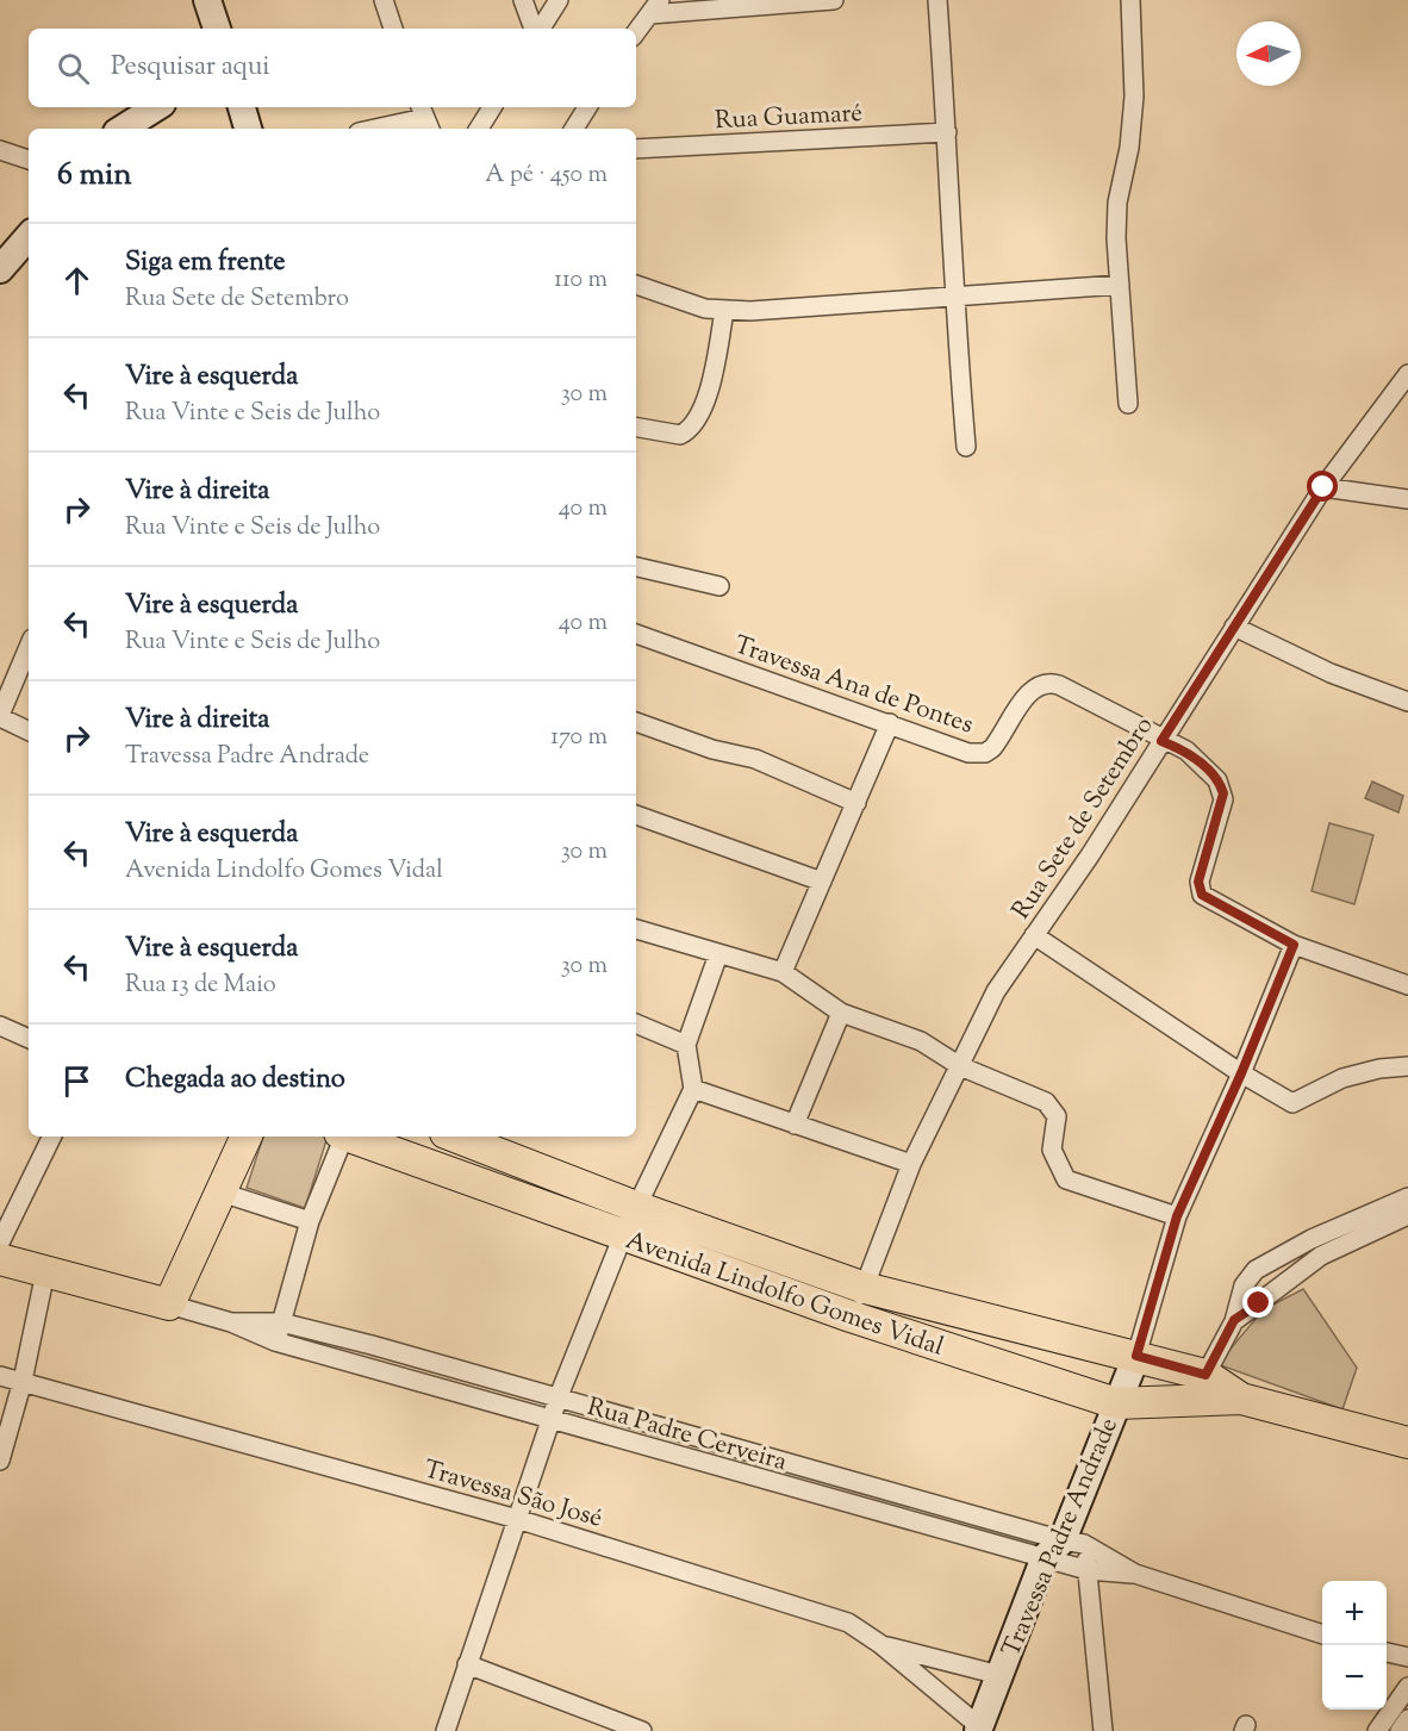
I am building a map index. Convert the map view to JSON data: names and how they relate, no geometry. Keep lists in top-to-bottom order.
{
  "streets": {
    "main road": ["Avenida Lindolfo Gomes Vidal", "Rua Padre Cerveira"],
    "street": [
      "Rua Guamaré",
      "Travessa Ana de Pontes",
      "Rua Sete de Setembro",
      "Travessa São José",
      "Travessa Padre Andrade"
    ]
  },
  "crossings": [
    ["Travessa Ana de Pontes", "Rua Sete de Setembro"],
    ["Rua Sete de Setembro", "Avenida Lindolfo Gomes Vidal"],
    ["Avenida Lindolfo Gomes Vidal", "Travessa Padre Andrade"],
    ["Rua Padre Cerveira", "Travessa Padre Andrade"],
    ["Travessa São José", "Travessa Padre Andrade"]
  ],
  "north": "left",
  "page": {
    "search": "Pesquisar aqui",
    "heading": ["6 min", "A pé · 450 m"],
    "list": [
      ["Siga em frente", "Rua Sete de Setembro", "110 m"],
      ["Vire à esquerda", "Rua Vinte e Seis de Julho", "30 m"],
      ["Vire à direita", "Rua Vinte e Seis de Julho", "40 m"],
      ["Vire à esquerda", "Rua Vinte e Seis de Julho", "40 m"],
      ["Vire à direita", "Travessa Padre Andrade", "170 m"],
      ["Vire à esquerda", "Avenida Lindolfo Gomes Vidal", "30 m"],
      ["Vire à esquerda", "Rua 13 de Maio", "30 m"],
      "Chegada ao destino"
    ],
    "map_buttons": ["+", "−"]
  }
}
